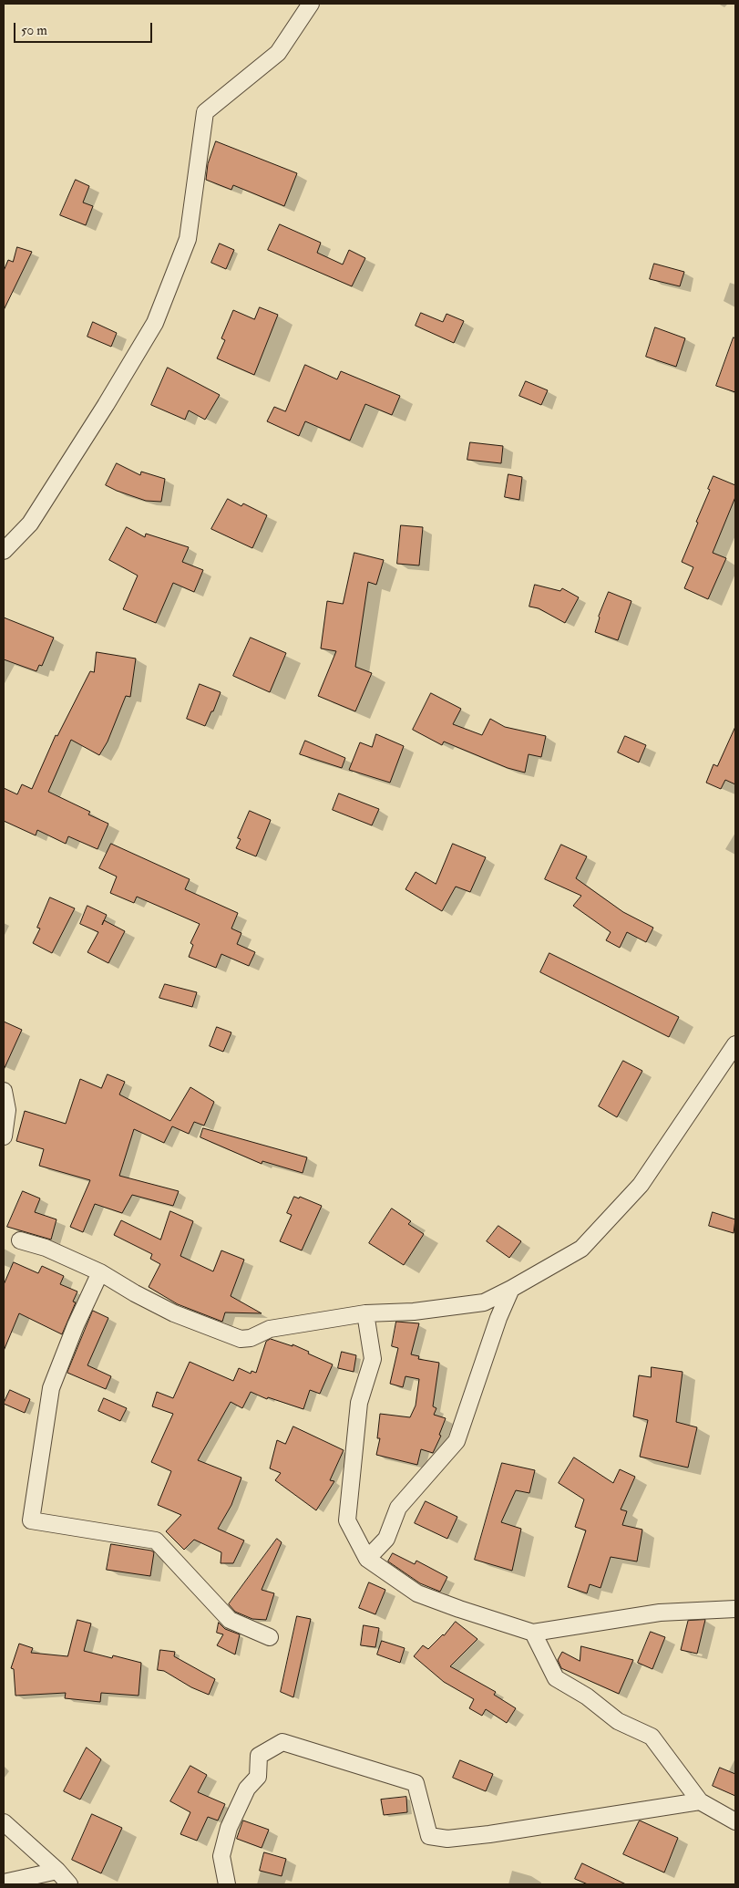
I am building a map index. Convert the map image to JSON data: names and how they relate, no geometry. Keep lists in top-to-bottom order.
{
  "scale_bar": "50 m"
}
